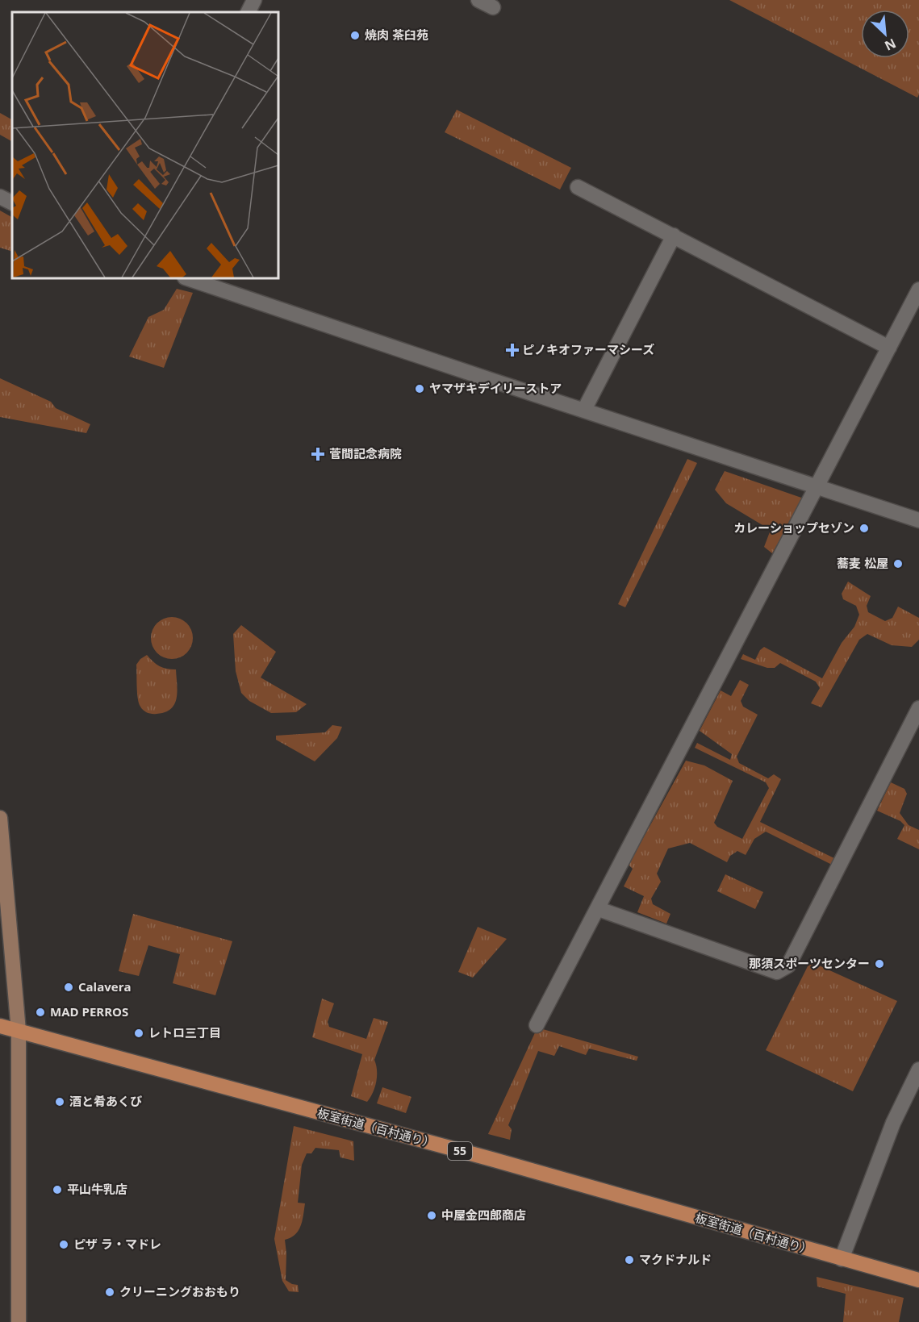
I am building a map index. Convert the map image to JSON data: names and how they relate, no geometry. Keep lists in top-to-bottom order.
{
  "streets": {
    "main road": ["板室街道（百村通り）", "55"]
  },
  "places": {
    "other": [
      "焼肉 茶臼苑",
      "ヤマザキデイリーストア",
      "カレーショップセゾン",
      "蕎麦 松屋",
      "那須スポーツセンター",
      "Calavera",
      "MAD PERROS",
      "レトロ三丁目",
      "酒と肴あくび",
      "平山牛乳店",
      "中屋金四郎商店",
      "ピザ ラ・マドレ",
      "マクドナルド",
      "クリーニングおおもり"
    ],
    "health": ["ピノキオファーマシーズ", "菅間記念病院"]
  },
  "north": "bottom right"
}
